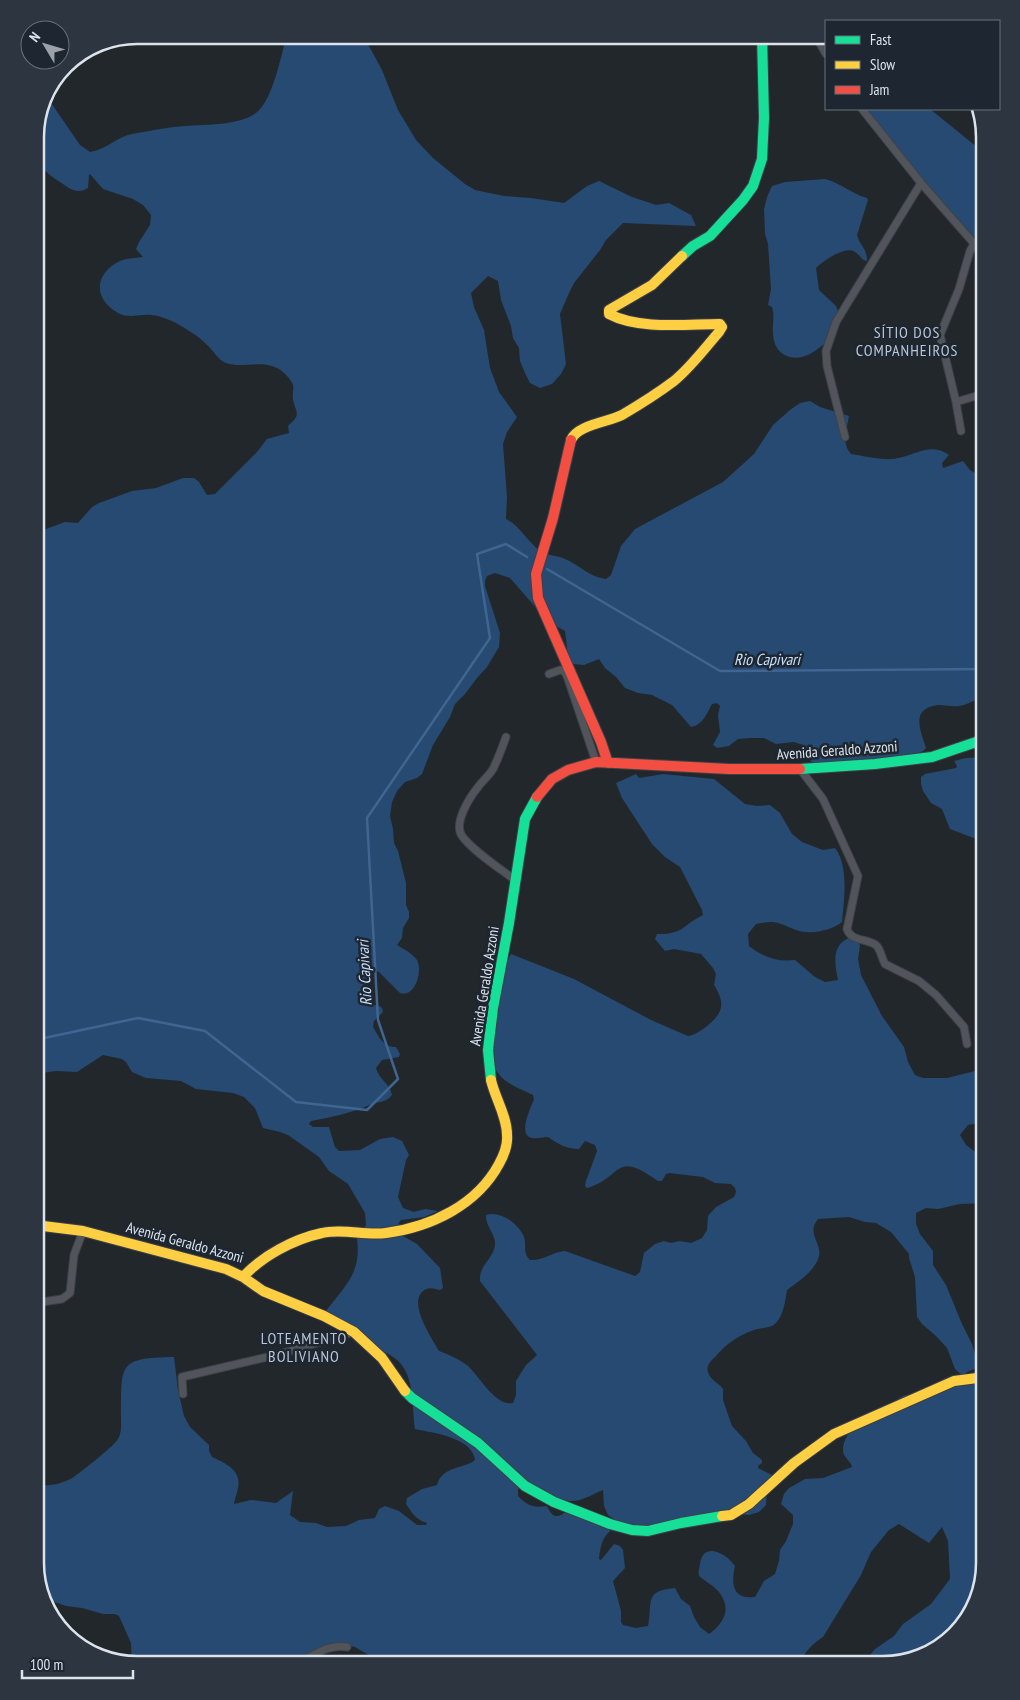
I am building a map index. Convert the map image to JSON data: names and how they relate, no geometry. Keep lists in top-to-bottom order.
{
  "streets": {
    "street": ["Avenida Geraldo Azzoni"]
  },
  "districts": ["SÍTIO DOS COMPANHEIROS", "LOTEAMENTO BOLIVIANO"],
  "water": ["Rio Capivari"],
  "legend": ["Fast", "Slow", "Jam"],
  "scale_bar": "100 m",
  "north": "top left"
}
